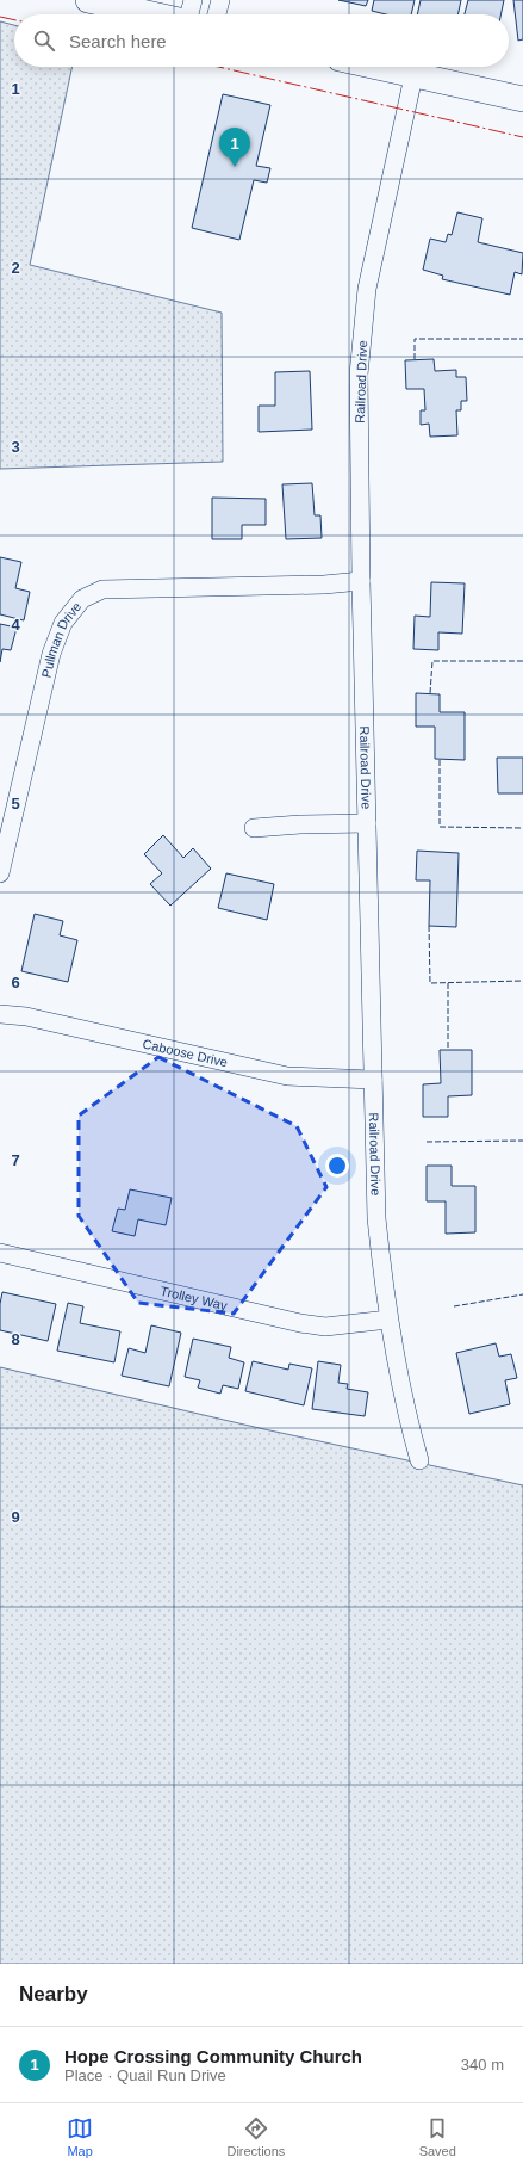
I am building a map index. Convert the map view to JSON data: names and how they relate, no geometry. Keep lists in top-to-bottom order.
{
  "streets": {
    "street": [
      "Railroad Drive",
      "Pullman Drive",
      "Caboose Drive",
      "Trolley Way"
    ]
  },
  "crossings": [
    ["Railroad Drive", "Pullman Drive"],
    ["Railroad Drive", "Caboose Drive"],
    ["Railroad Drive", "Trolley Way"]
  ],
  "page": {
    "search": "Search here",
    "pins": "1",
    "heading": "Nearby",
    "list": [
      {
        "mark": "1",
        "name": "Hope Crossing Community Church",
        "note": "Place · Quail Run Drive",
        "value": "340 m"
      }
    ],
    "nav": ["Map", "Directions", "Saved"]
  },
  "grid": {
    "rows": [
      "1",
      "2",
      "3",
      "4",
      "5",
      "6",
      "7",
      "8",
      "9"
    ]
  }
}
